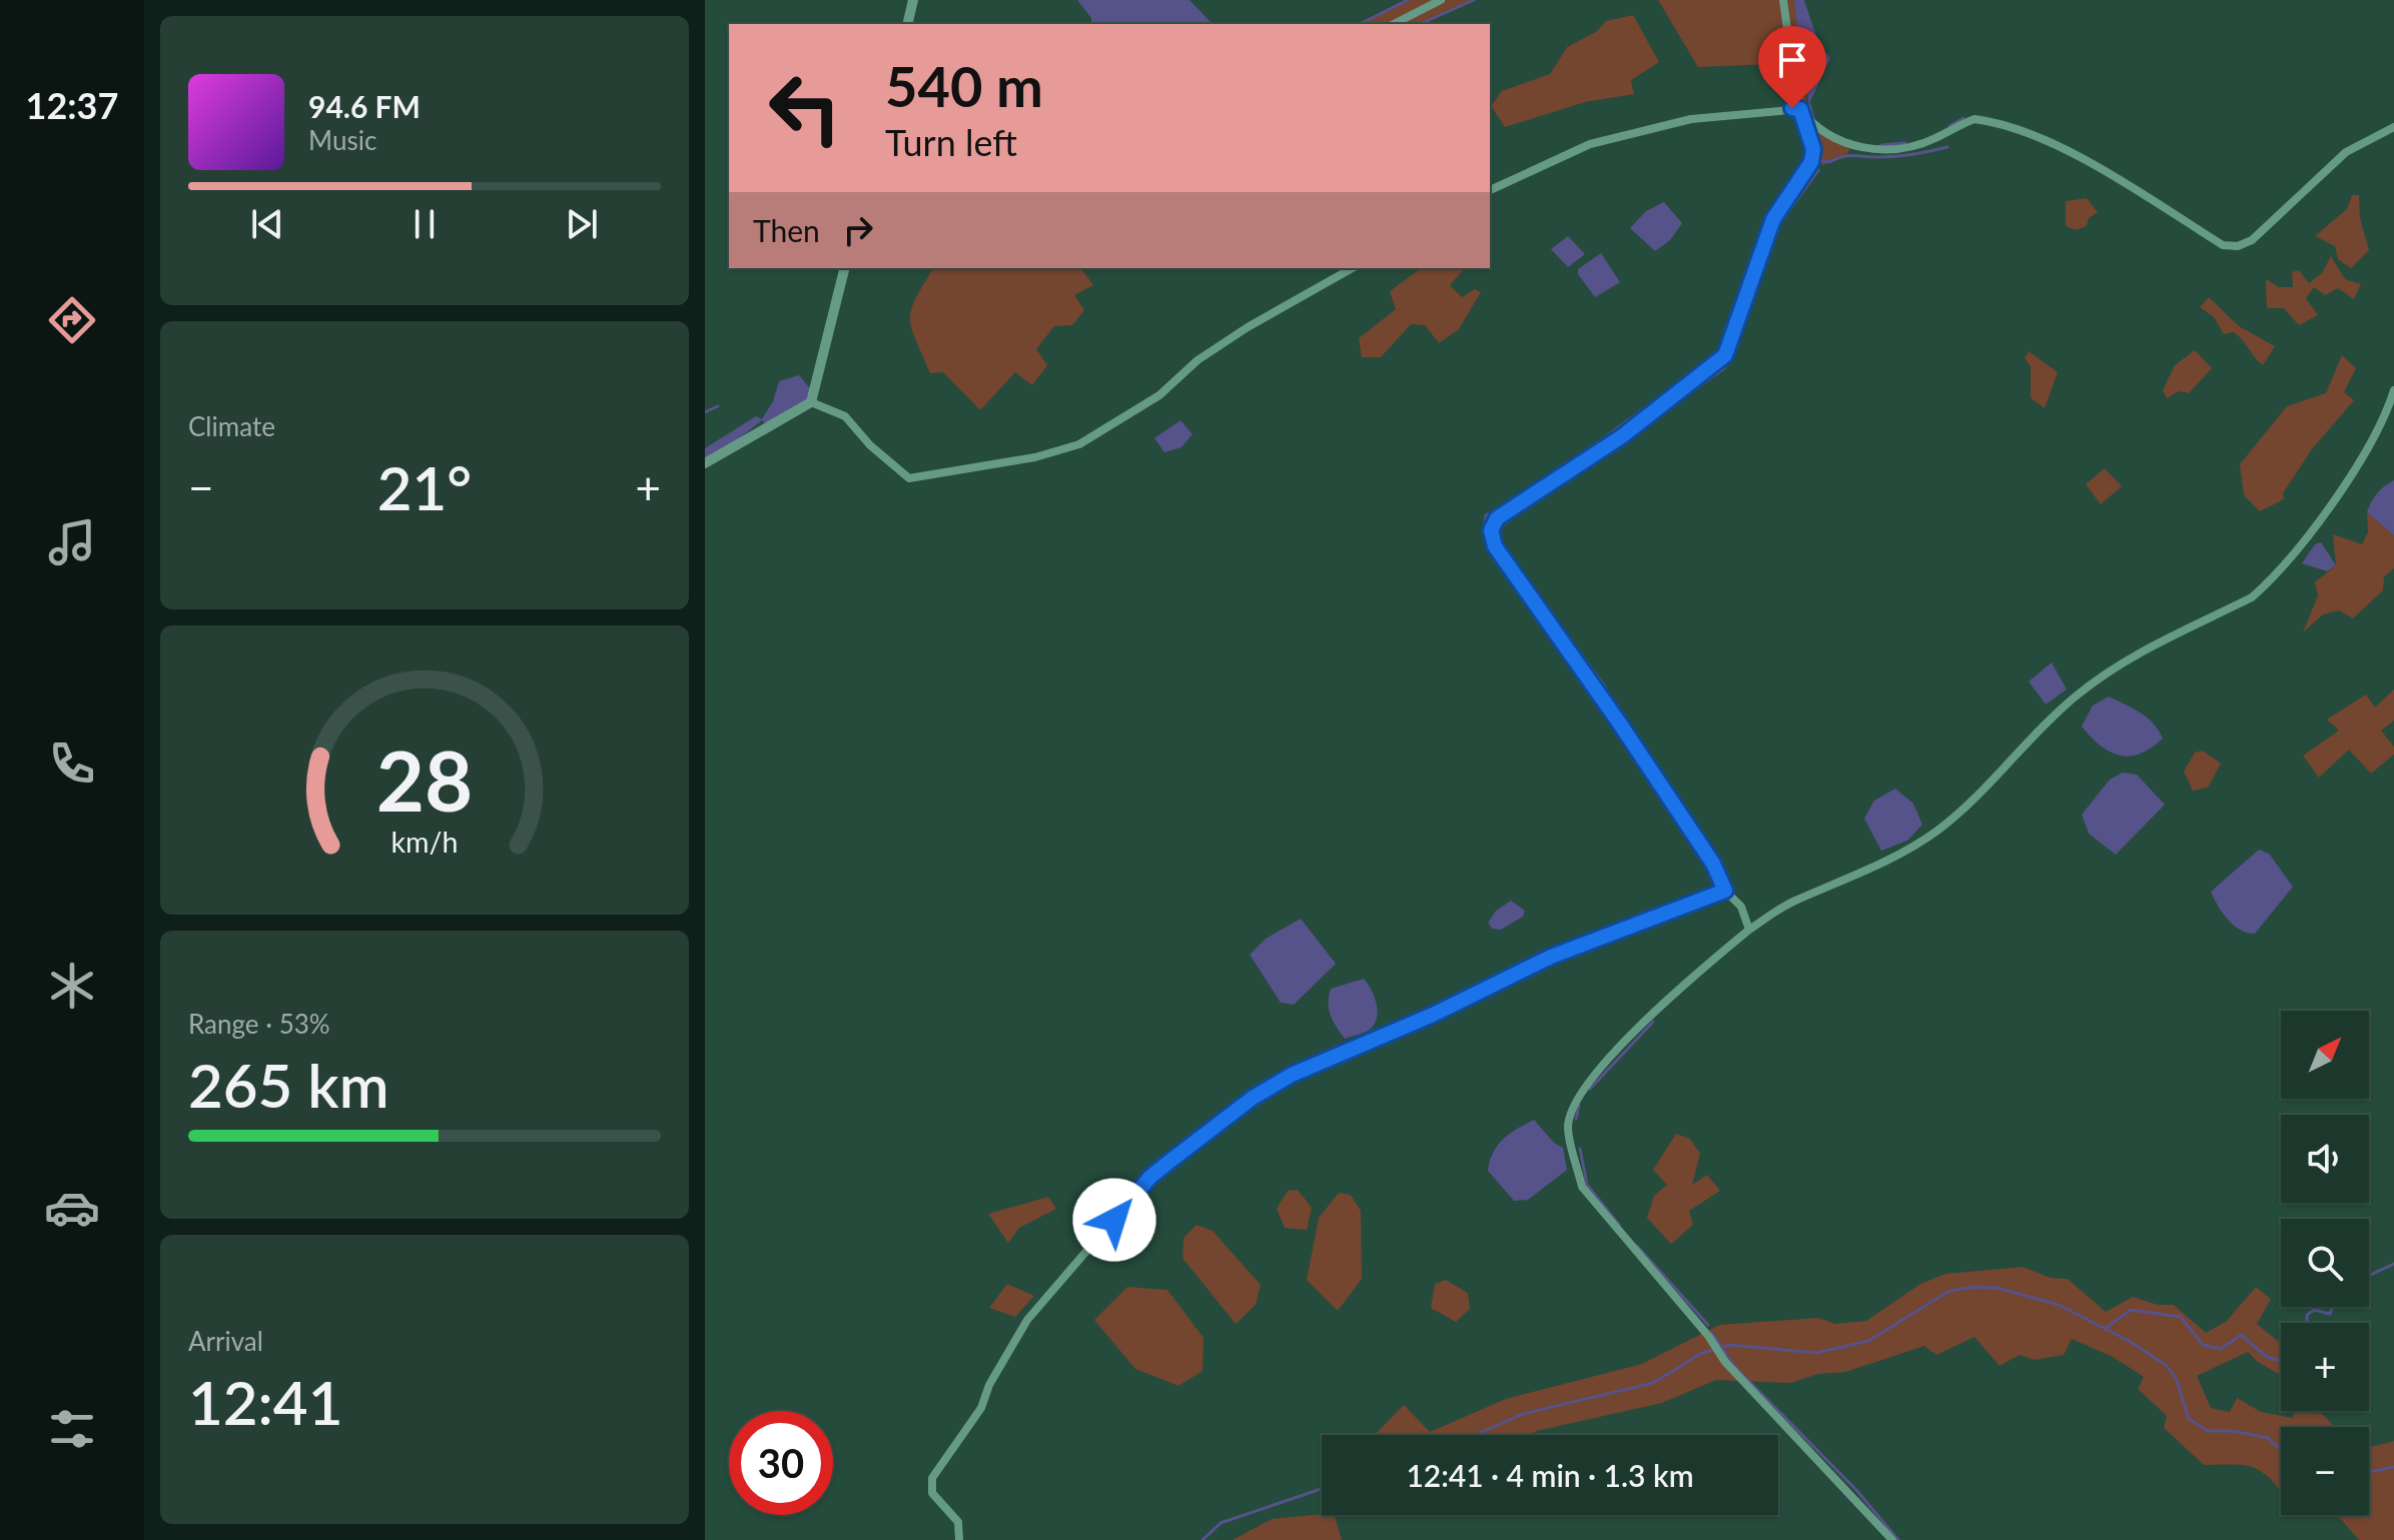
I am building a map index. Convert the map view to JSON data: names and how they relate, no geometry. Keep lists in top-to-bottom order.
{
  "north": "top right",
  "page": {
    "tabs": "12:37",
    "turn": ["540 m", "Turn left"],
    "song": ["94.6 FM", "Music"],
    "then": "Then",
    "tile": [
      "Climate",
      ["Range · 53%", "265 km"],
      ["Arrival", "12:41"]
    ],
    "heat": ["−", "21°", "+"],
    "map_buttons": ["+", "−"],
    "limit": "30",
    "trip": "12:41 · 4 min · 1.3 km",
    "gauge": ["28", "km/h"]
  }
}
